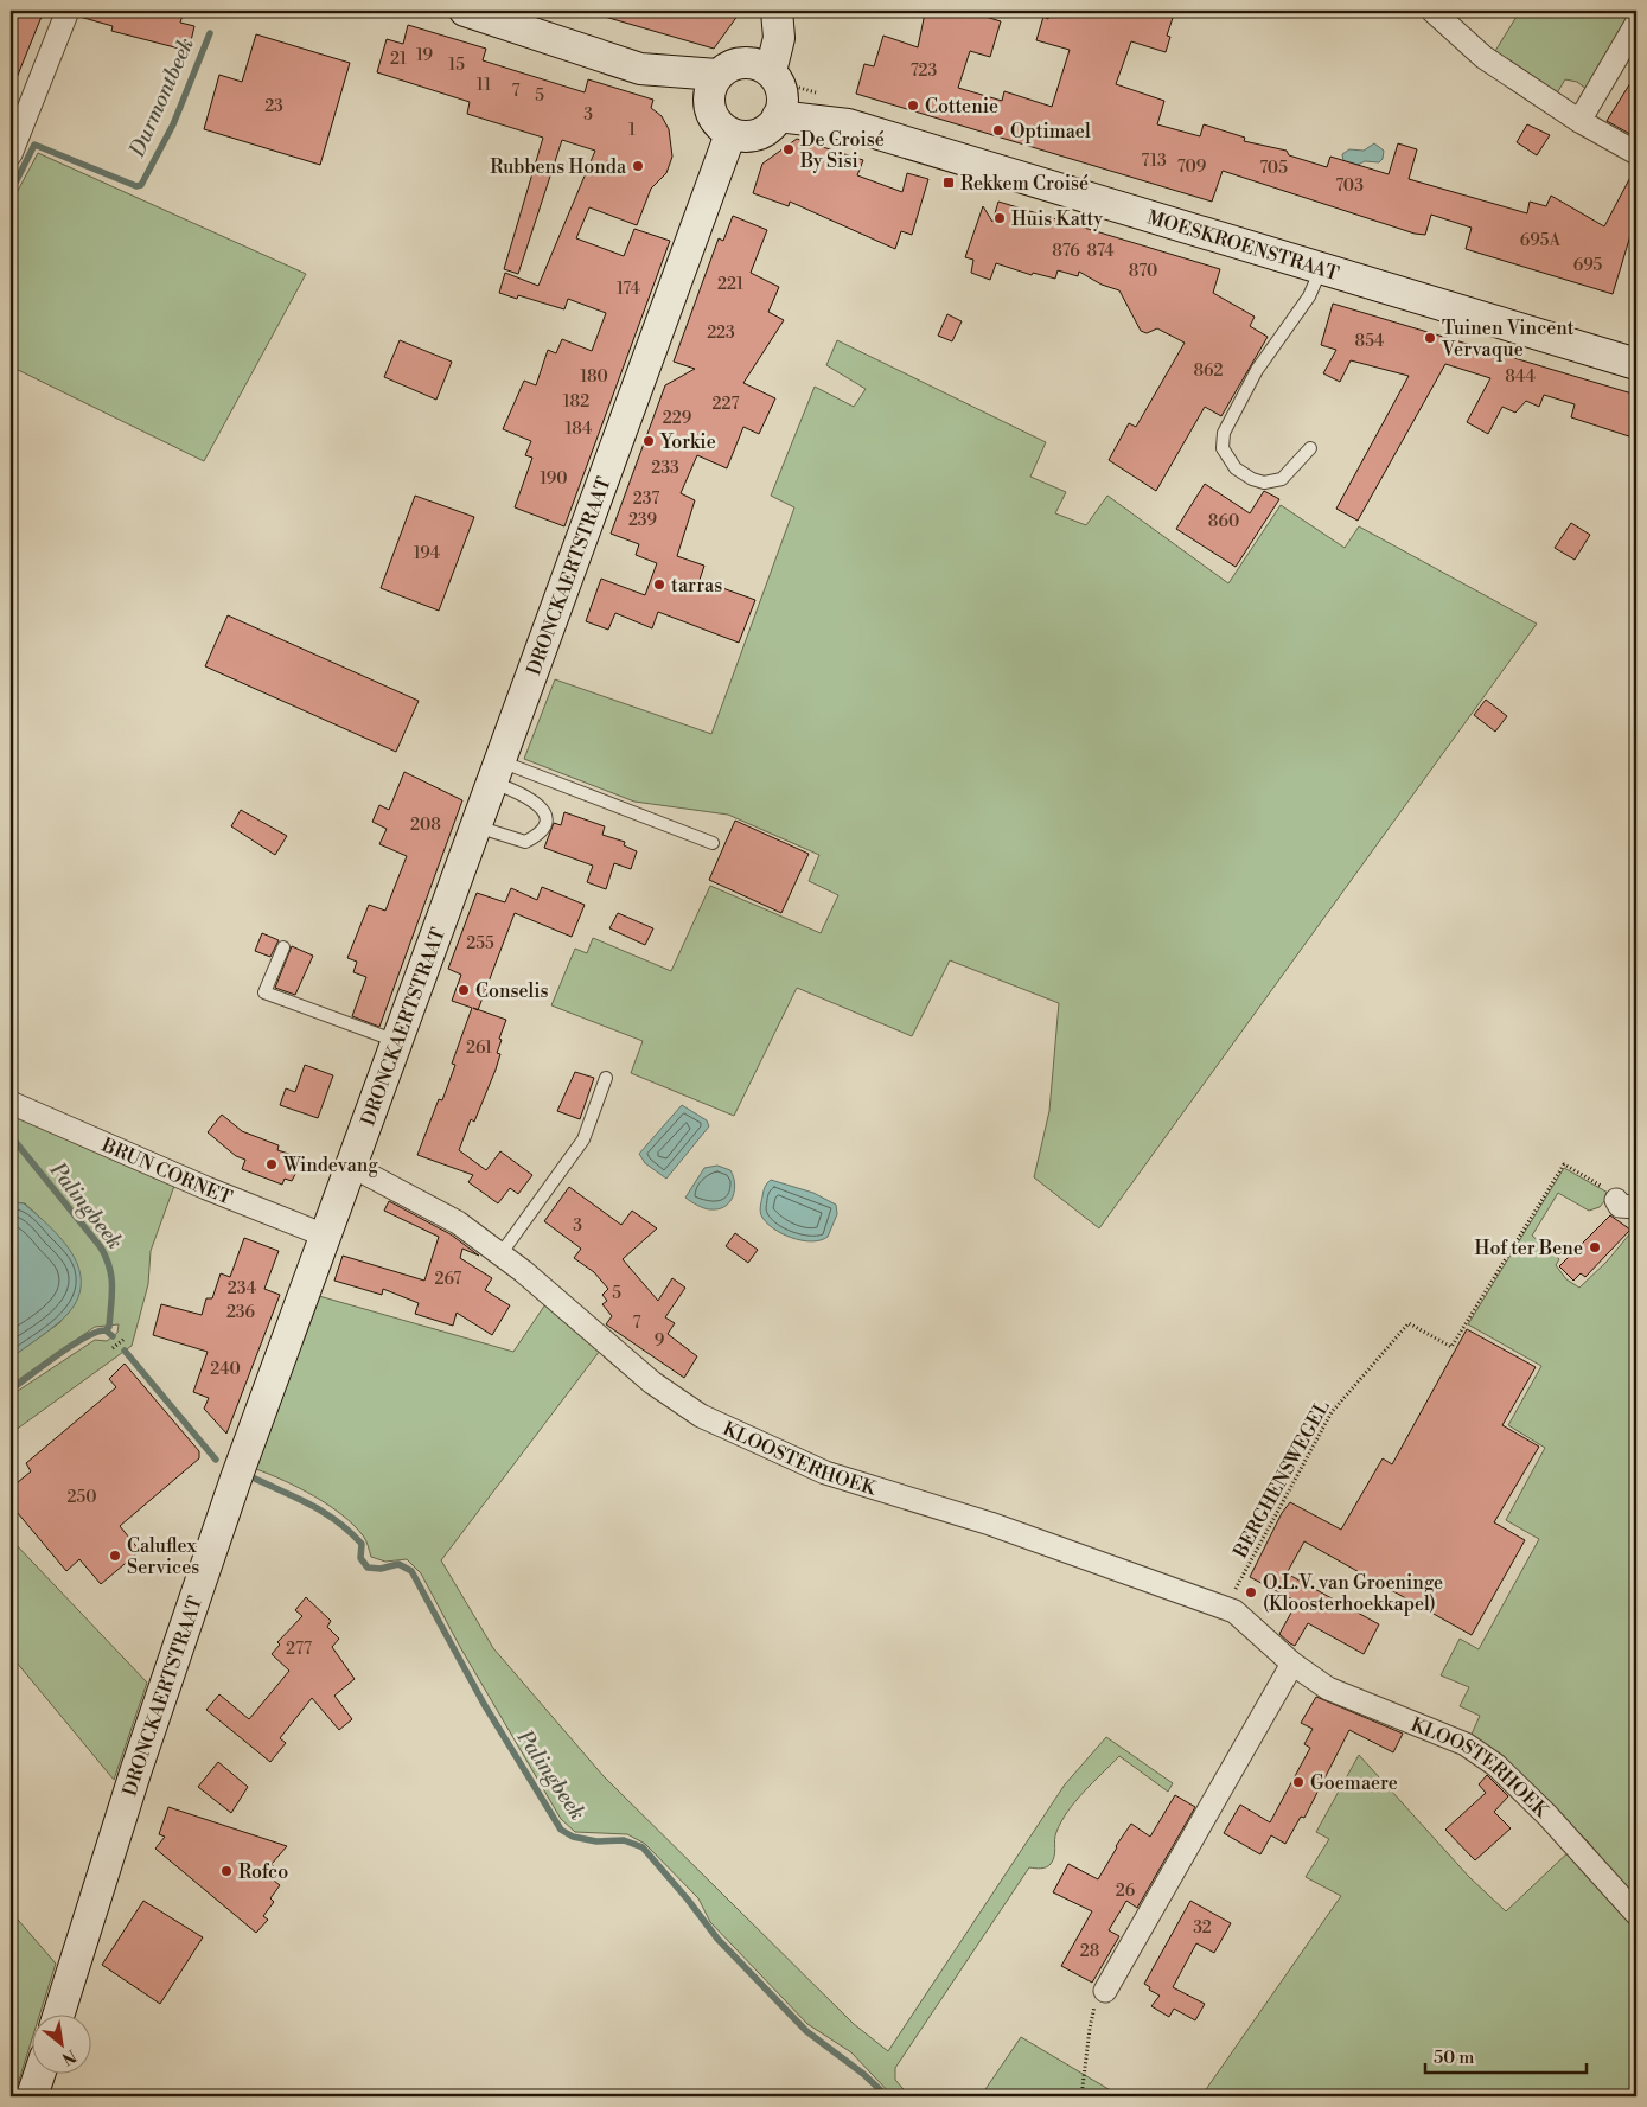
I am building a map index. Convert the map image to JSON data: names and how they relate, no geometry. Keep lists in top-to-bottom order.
{
  "streets": {
    "main road": ["MOESKROENSTRAAT", "DRONCKAERTSTRAAT"],
    "street": ["BRUN CORNET", "KLOOSTERHOEK"],
    "path": ["BERGHENSWEGEL"]
  },
  "crossings": [
    ["MOESKROENSTRAAT", "DRONCKAERTSTRAAT"],
    ["DRONCKAERTSTRAAT", "BRUN CORNET"],
    ["DRONCKAERTSTRAAT", "KLOOSTERHOEK"],
    ["KLOOSTERHOEK", "BERGHENSWEGEL"]
  ],
  "water": ["Durmontbeek", "Palingbeek"],
  "places": {
    "other": [
      "Cottenie",
      "Optimael",
      "De Croisé By Sisi",
      "Rubbens Honda",
      "Huis Katty",
      "Tuinen Vincent Vervaque",
      "Yorkie",
      "tarras",
      "Conselis",
      "Windevang",
      "Hof ter Bene",
      "Caluflex Services",
      "O.L.V. van Groeninge (Kloosterhoekkapel)",
      "Goemaere",
      "Rofco"
    ],
    "transit": ["Rekkem Croisé"]
  },
  "house_numbers": [
    "19",
    "21",
    "15",
    "723",
    "11",
    "7",
    "5",
    "23",
    "3",
    "1",
    "713",
    "709",
    "705",
    "703",
    "695A",
    "876",
    "874",
    "695",
    "870",
    "221",
    "174",
    "223",
    "854",
    "862",
    "180",
    "844",
    "182",
    "227",
    "229",
    "184",
    "233",
    "190",
    "237",
    "239",
    "860",
    "194",
    "208",
    "255",
    "261",
    "3",
    "267",
    "234",
    "5",
    "236",
    "7",
    "9",
    "240",
    "250",
    "277",
    "26",
    "32",
    "28"
  ],
  "scale_bar": "50 m",
  "north": "bottom right"
}
